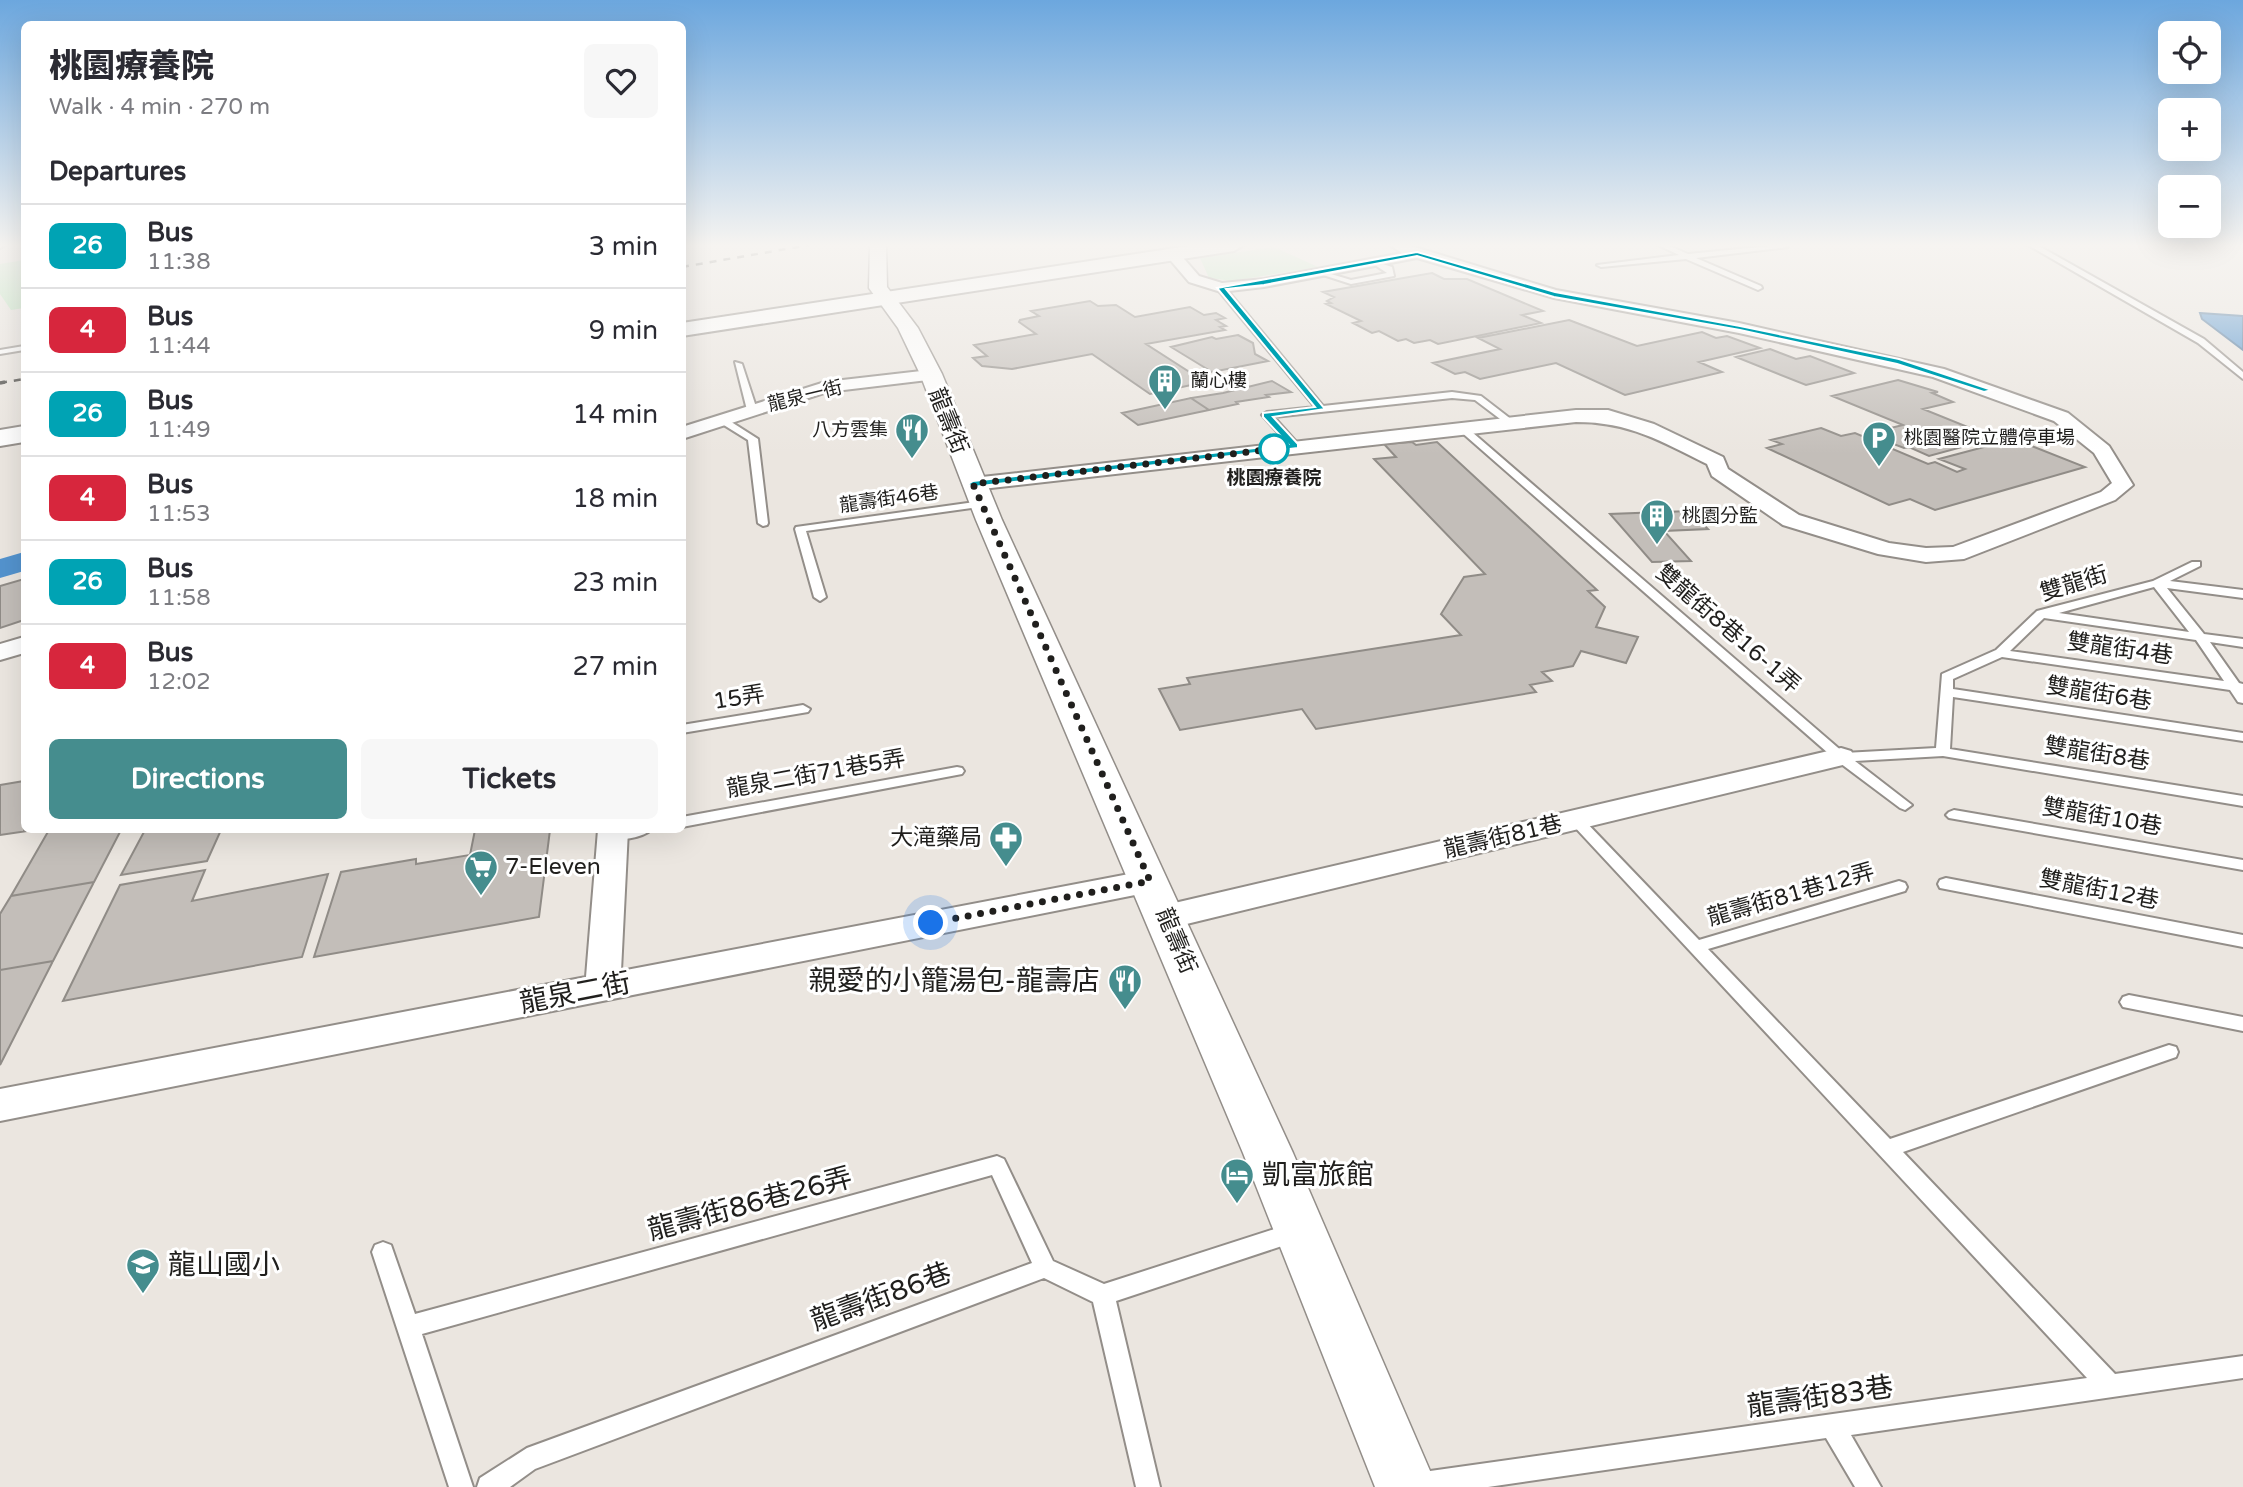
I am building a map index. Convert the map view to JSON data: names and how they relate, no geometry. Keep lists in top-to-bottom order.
{
  "streets": {
    "street": [
      "龍泉一街",
      "龍壽街",
      "龍壽街81巷",
      "龍泉二街"
    ],
    "lane": [
      "龍壽街46巷",
      "雙龍街",
      "雙龍街8巷16-1弄",
      "雙龍街4巷",
      "雙龍街6巷",
      "15弄",
      "雙龍街8巷",
      "龍泉二街71巷5弄",
      "雙龍街10巷",
      "雙龍街12巷",
      "龍壽街81巷12弄",
      "龍壽街86巷26弄",
      "龍壽街86巷",
      "龍壽街83巷"
    ]
  },
  "crossings": [
    ["龍泉一街", "龍壽街"],
    ["龍壽街", "龍壽街46巷"],
    ["龍壽街", "龍壽街81巷"],
    ["龍壽街", "龍泉二街"],
    ["龍壽街", "龍壽街83巷"],
    ["雙龍街", "雙龍街4巷"],
    ["雙龍街", "雙龍街6巷"],
    ["雙龍街8巷16-1弄", "龍壽街81巷"],
    ["龍壽街86巷26弄", "龍壽街86巷"]
  ],
  "places": {
    "building": ["蘭心樓", "桃園分監"],
    "other": ["桃園療養院"],
    "restaurant": ["八方雲集", "親愛的小籠湯包-龍壽店"],
    "parking": ["桃園醫院立體停車場"],
    "pharmacy": ["大滝藥局"],
    "supermarket": ["7-Eleven"],
    "hotel": ["凱富旅館"],
    "school or university": ["龍山國小"]
  },
  "lines": ["bus line 26"],
  "page": {
    "map_buttons": ["+", "−"],
    "heading": [
      ["桃園療養院", "Walk · 4 min · 270 m"],
      "Departures"
    ],
    "list": [
      {
        "mark": "26",
        "name": "Bus",
        "note": "11:38",
        "value": "3 min"
      },
      {
        "mark": "4",
        "name": "Bus",
        "note": "11:44",
        "value": "9 min"
      },
      {
        "mark": "26",
        "name": "Bus",
        "note": "11:49",
        "value": "14 min"
      },
      {
        "mark": "4",
        "name": "Bus",
        "note": "11:53",
        "value": "18 min"
      },
      {
        "mark": "26",
        "name": "Bus",
        "note": "11:58",
        "value": "23 min"
      },
      {
        "mark": "4",
        "name": "Bus",
        "note": "12:02",
        "value": "27 min"
      }
    ],
    "buttons": ["Directions", "Tickets"]
  }
}
